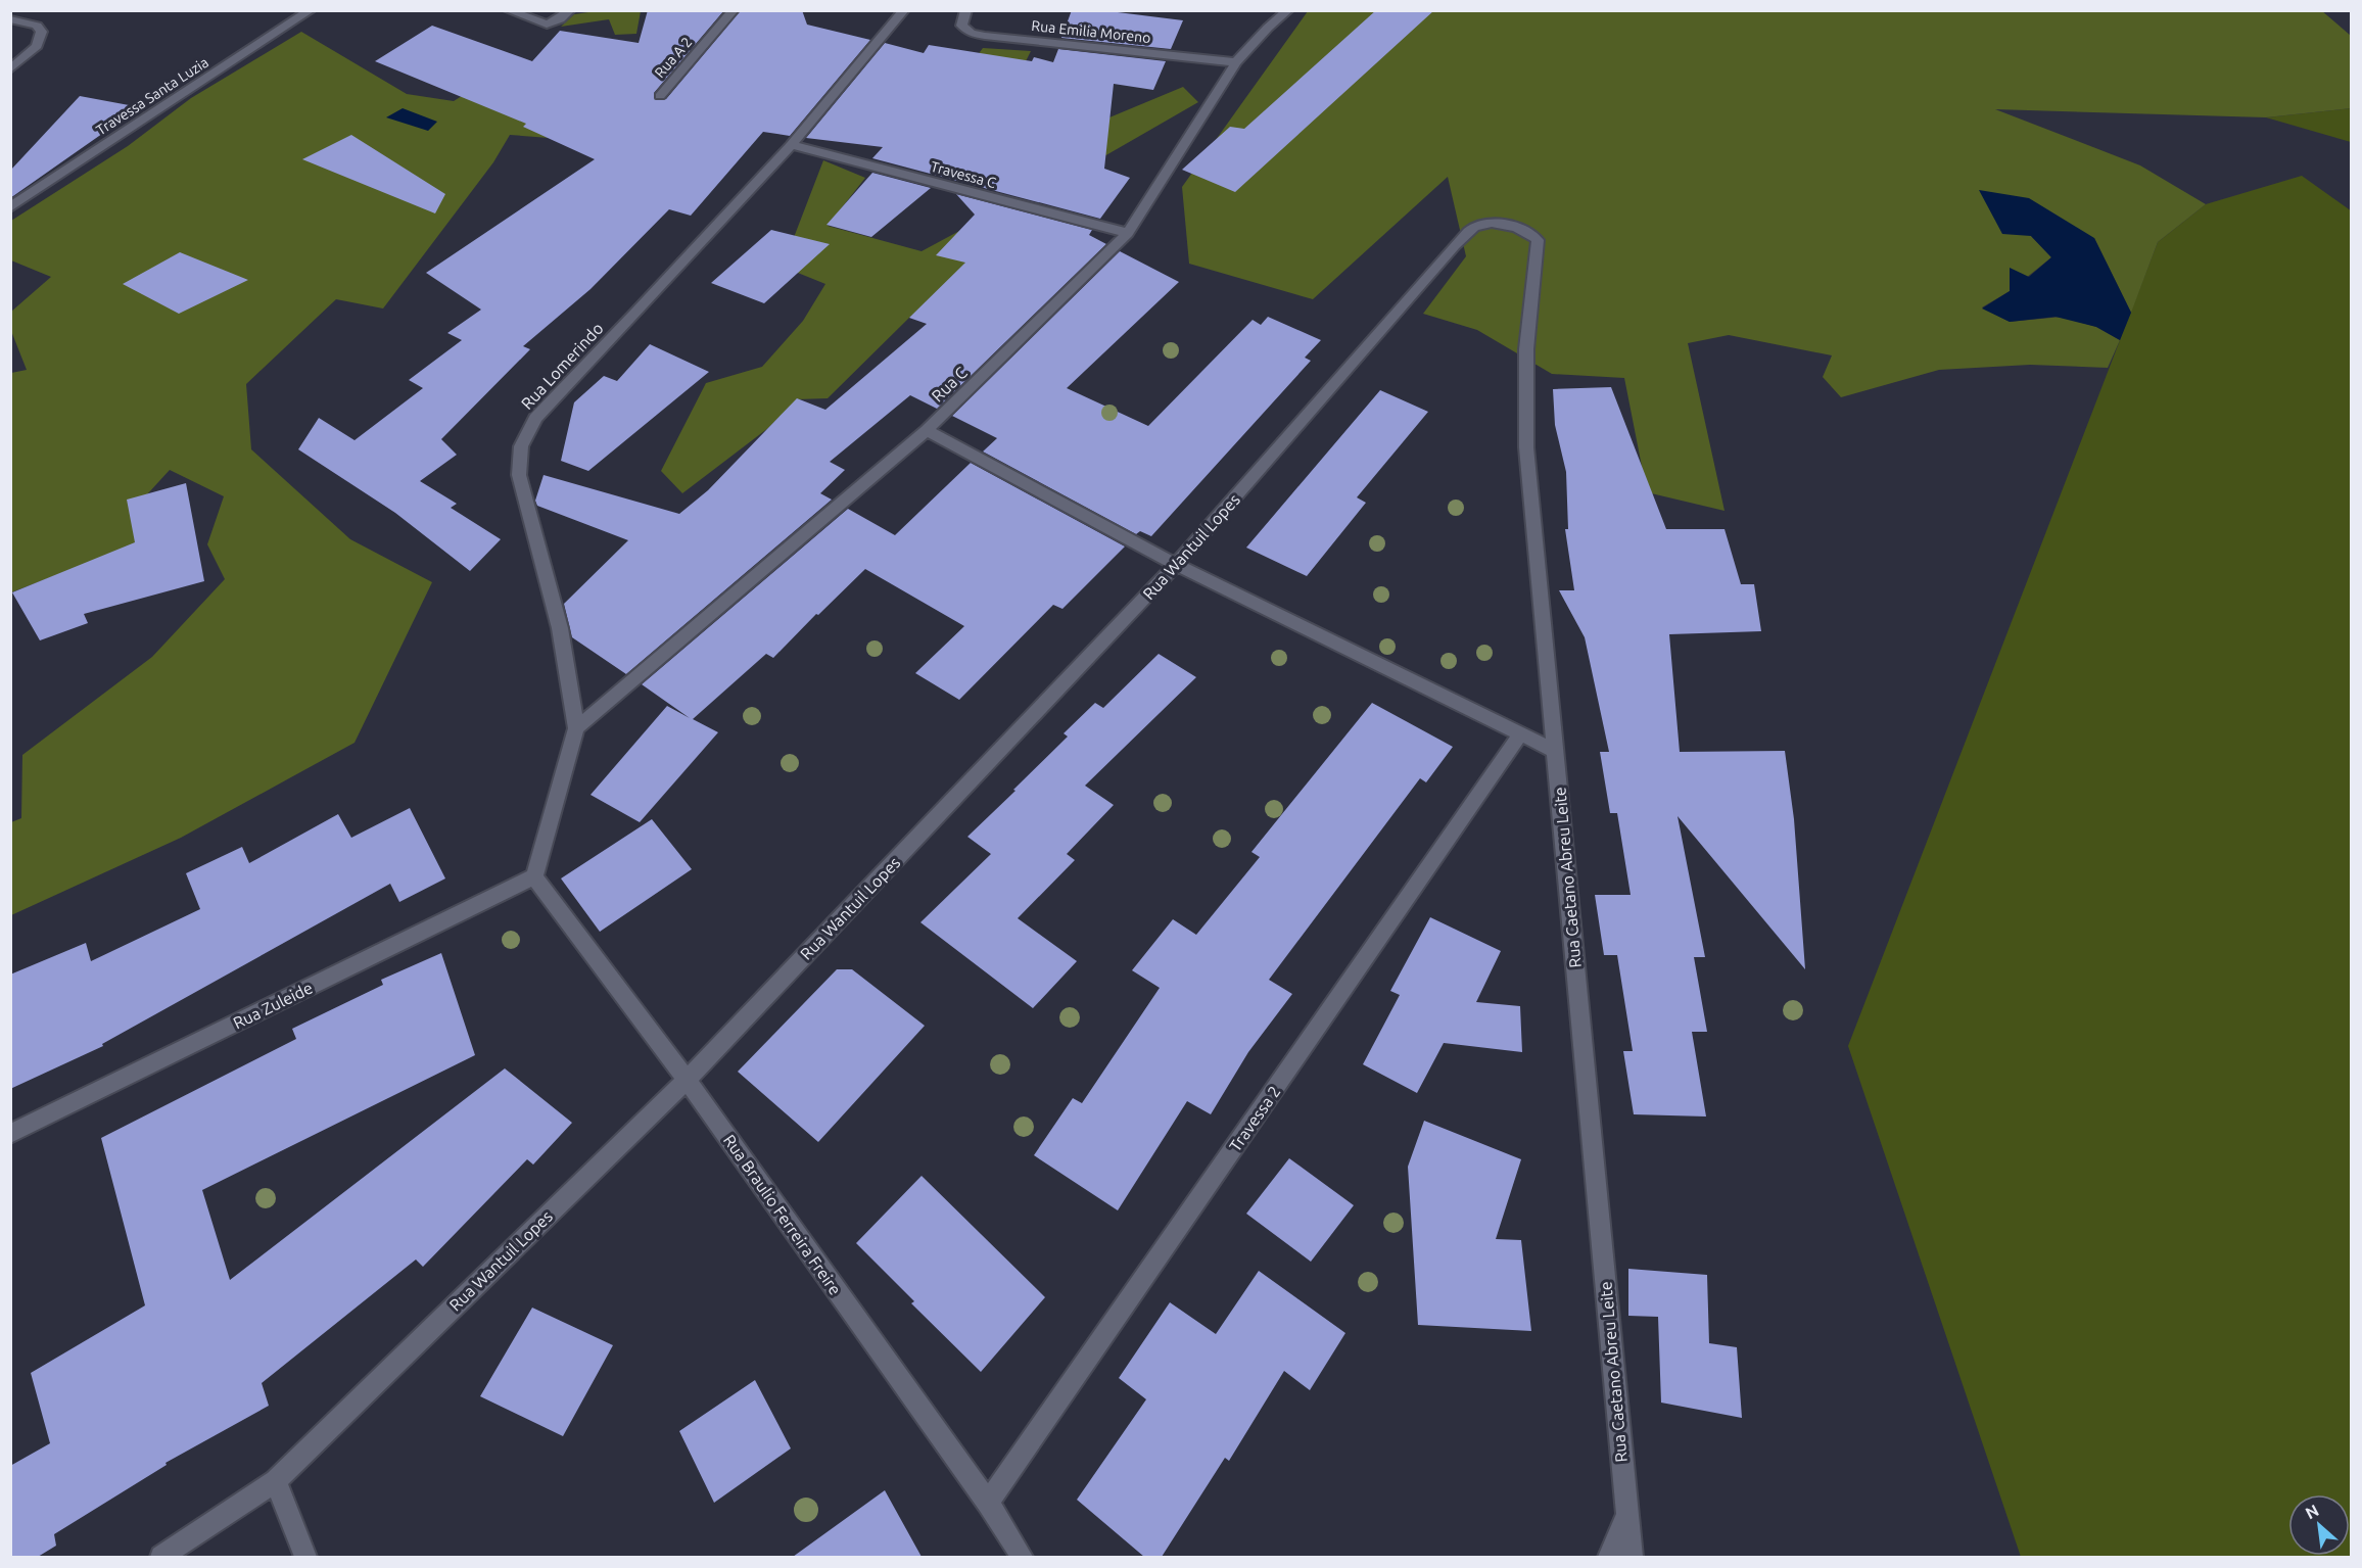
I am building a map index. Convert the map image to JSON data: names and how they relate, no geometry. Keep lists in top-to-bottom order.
{
  "streets": {
    "street": [
      "Rua Emilia Moreno",
      "Rua A 2",
      "Travessa Santa Luzia",
      "Travessa C",
      "Rua Lomerindo",
      "Rua C",
      "Rua Wantuil Lopes",
      "Rua Caetano Abreu Leite",
      "Rua Zuleide",
      "Travessa 2",
      "Rua Braulio Ferreira Freire"
    ]
  },
  "crossings": [
    ["Rua Emilia Moreno", "Rua C"],
    ["Travessa C", "Rua Lomerindo"],
    ["Travessa C", "Rua C"],
    ["Rua Lomerindo", "Rua C"],
    ["Rua Lomerindo", "Rua Zuleide"],
    ["Rua Lomerindo", "Rua Braulio Ferreira Freire"],
    ["Rua Wantuil Lopes", "Rua Caetano Abreu Leite"],
    ["Rua Wantuil Lopes", "Rua Braulio Ferreira Freire"],
    ["Rua Zuleide", "Rua Braulio Ferreira Freire"],
    ["Travessa 2", "Rua Braulio Ferreira Freire"]
  ],
  "north": "top left"
}
